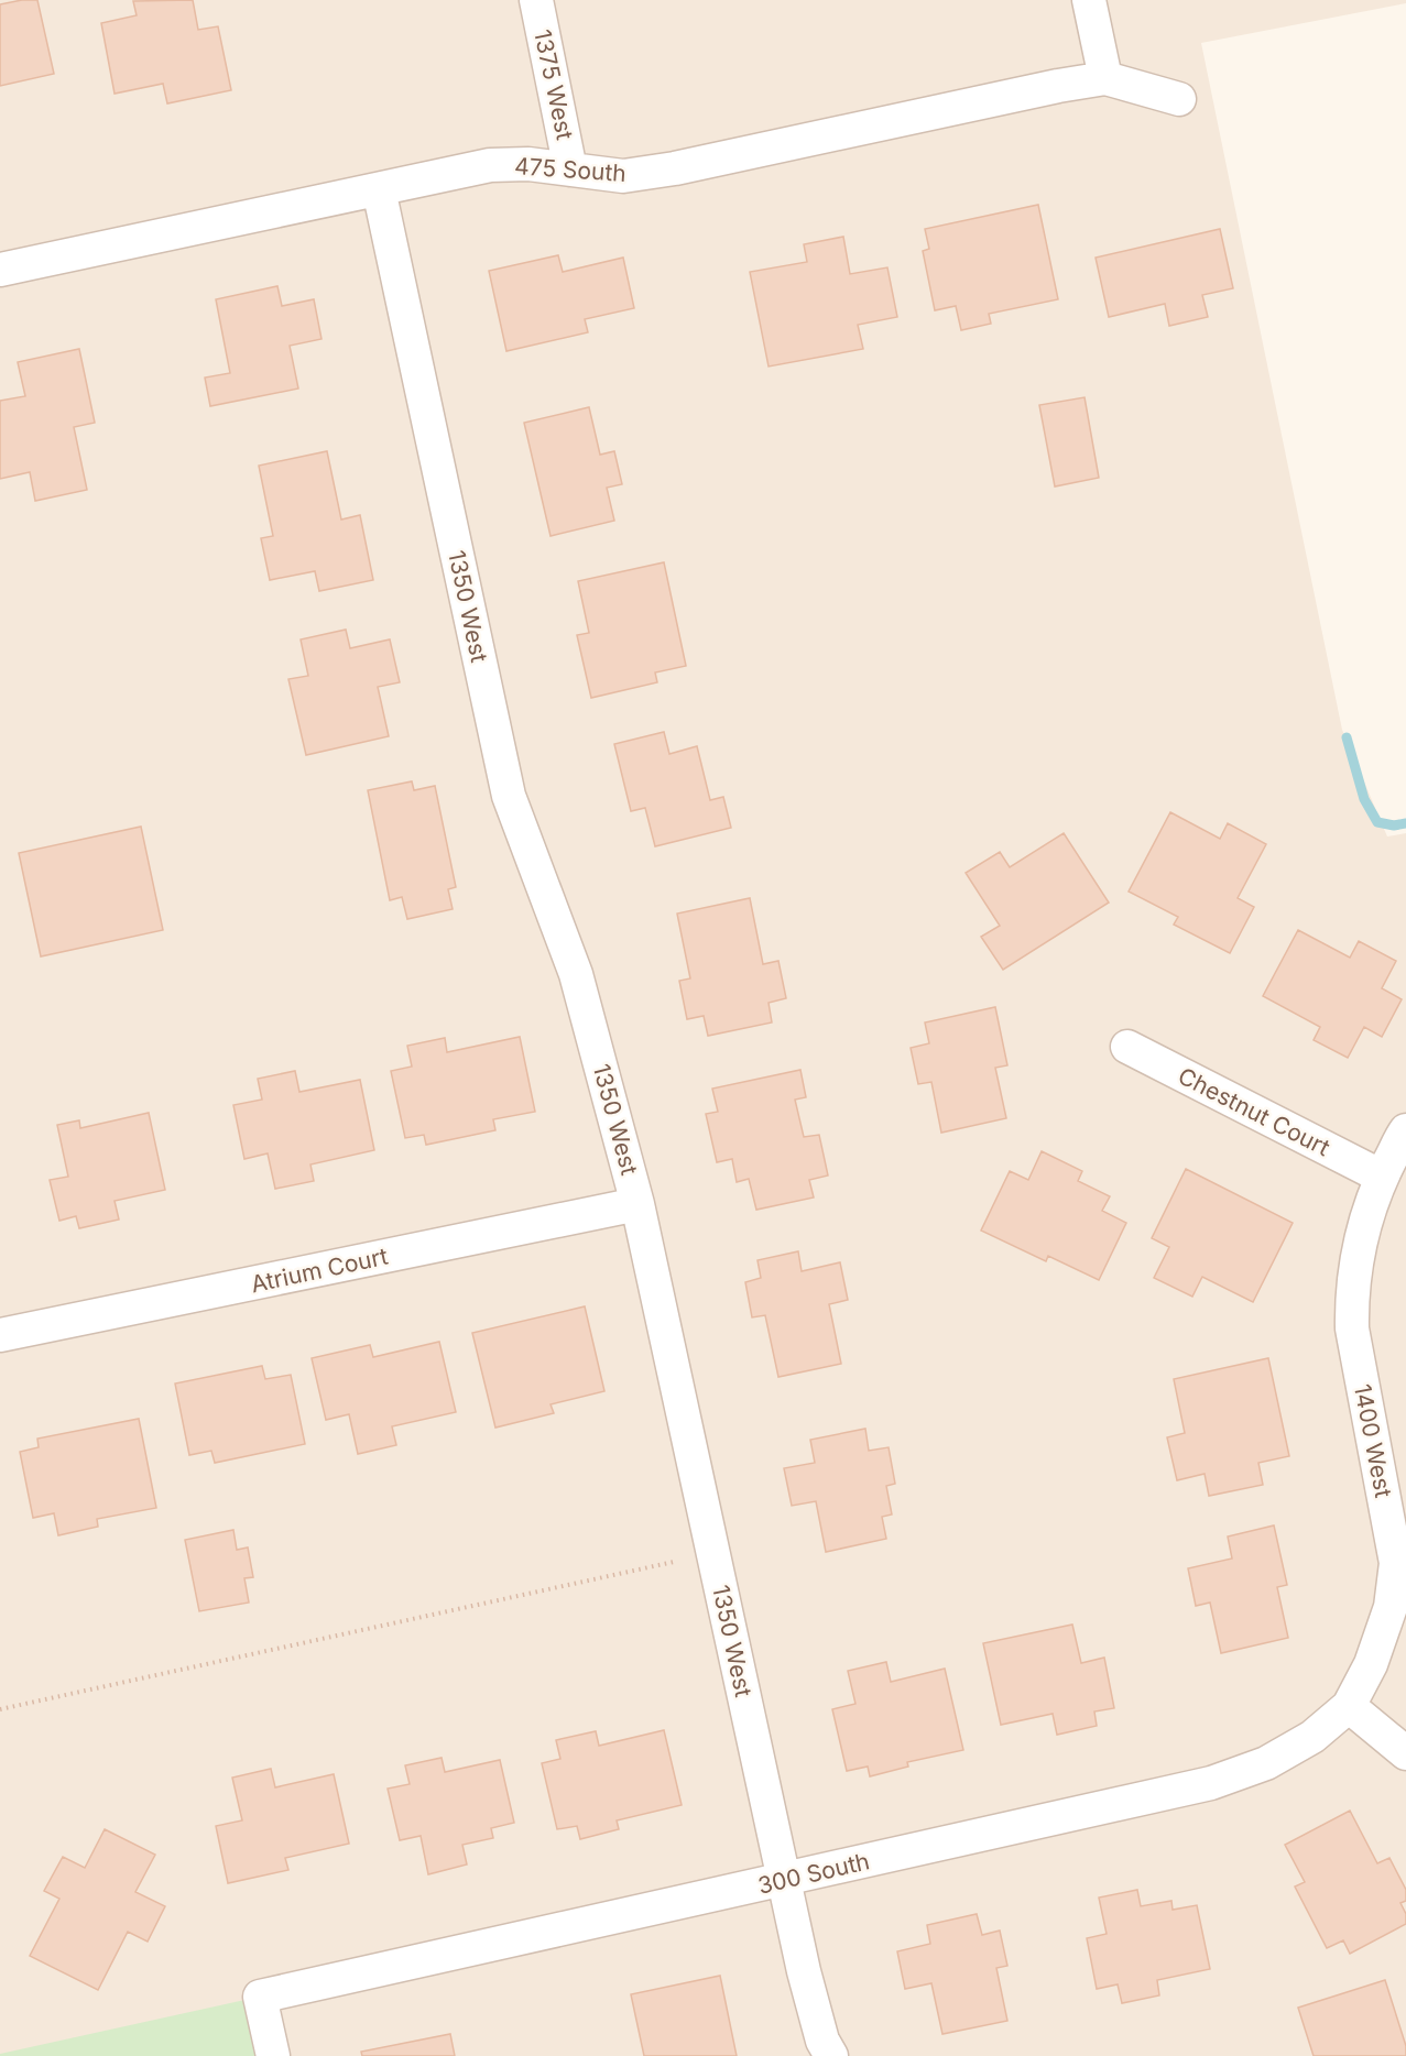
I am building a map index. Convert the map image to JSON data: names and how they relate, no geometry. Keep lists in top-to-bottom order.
{
  "streets": {
    "street": [
      "1375 West",
      "475 South",
      "1350 West",
      "Chestnut Court",
      "Atrium Court",
      "1400 West",
      "300 South"
    ]
  },
  "crossings": [
    ["1375 West", "475 South"],
    ["475 South", "1350 West"],
    ["1350 West", "Atrium Court"],
    ["1350 West", "300 South"],
    ["Chestnut Court", "1400 West"],
    ["1400 West", "300 South"]
  ]
}
